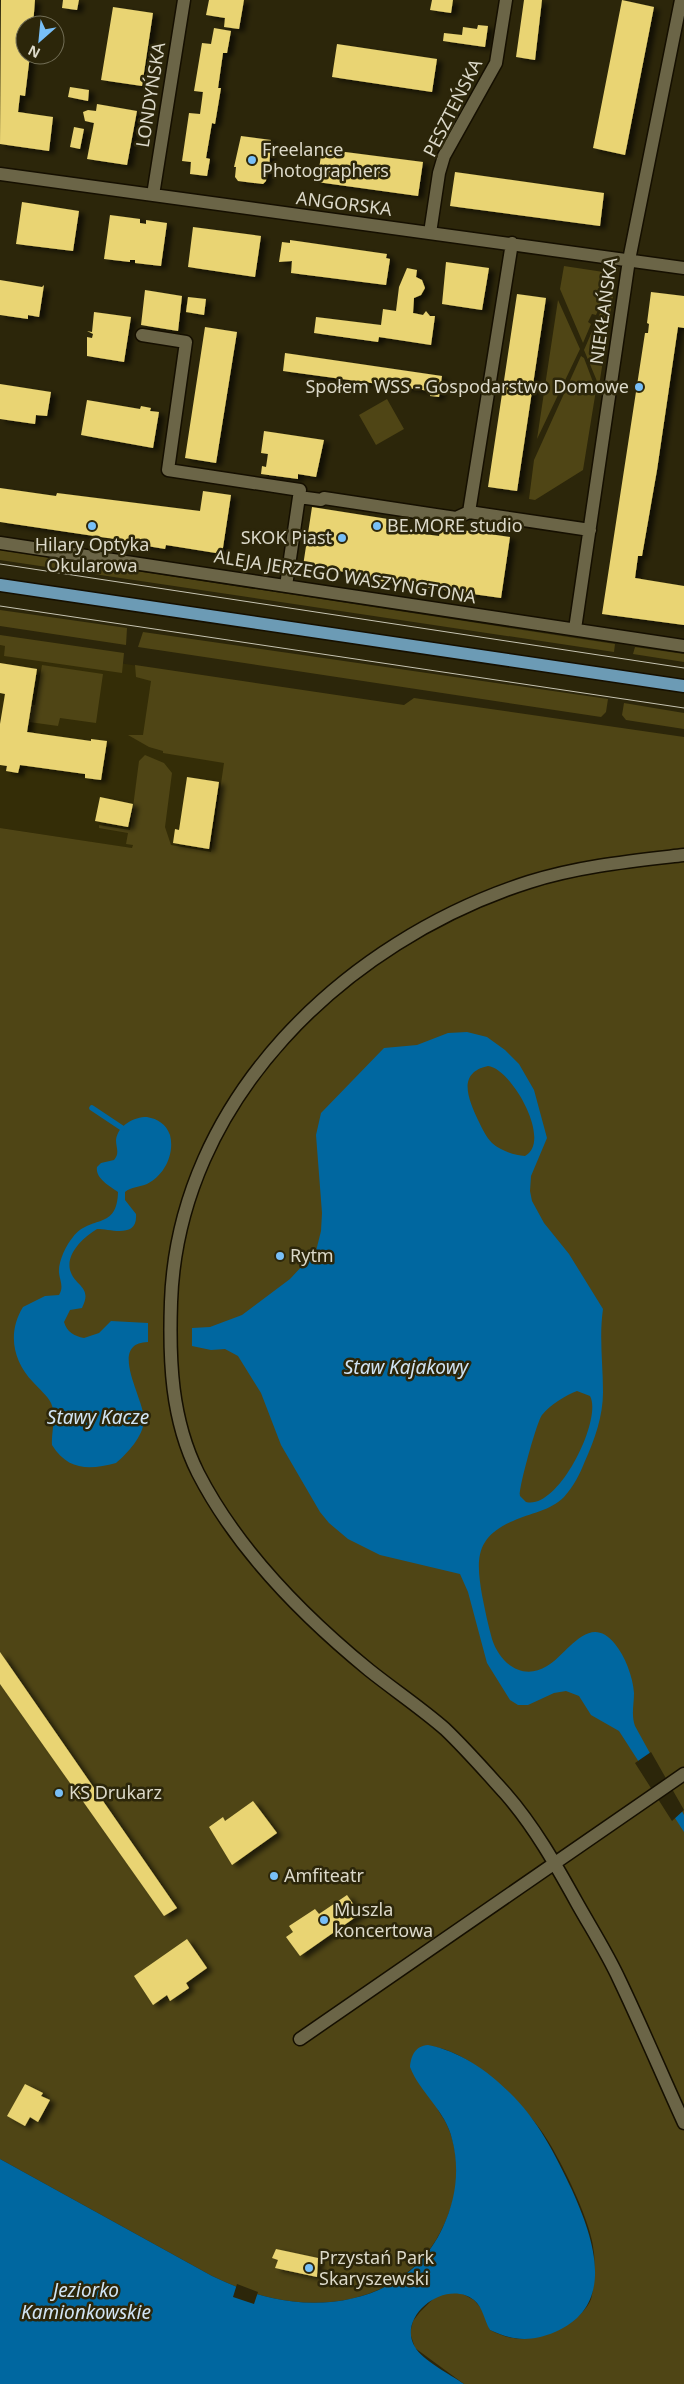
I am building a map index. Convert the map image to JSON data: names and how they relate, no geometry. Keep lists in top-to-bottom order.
{
  "streets": {
    "street": [
      "LONDYŃSKA",
      "PESZTEŃSKA",
      "ANGORSKA",
      "NIEKŁAŃSKA",
      "ALEJA JERZEGO WASZYNGTONA"
    ]
  },
  "crossings": [
    ["LONDYŃSKA", "ANGORSKA"],
    ["PESZTEŃSKA", "ANGORSKA"],
    ["ANGORSKA", "NIEKŁAŃSKA"],
    ["NIEKŁAŃSKA", "ALEJA JERZEGO WASZYNGTONA"]
  ],
  "water": ["Staw Kajakowy", "Stawy Kacze", "Jeziorko Kamionkowskie"],
  "places": [
    "Freelance Photographers",
    "Społem WSS - Gospodarstwo Domowe",
    "Hilary Optyka Okularowa",
    "BE.MORE studio",
    "SKOK Piast",
    "Rytm",
    "KS Drukarz",
    "Amfiteatr",
    "Muszla koncertowa",
    "Przystań Park Skaryszewski"
  ],
  "north": "bottom left"
}
